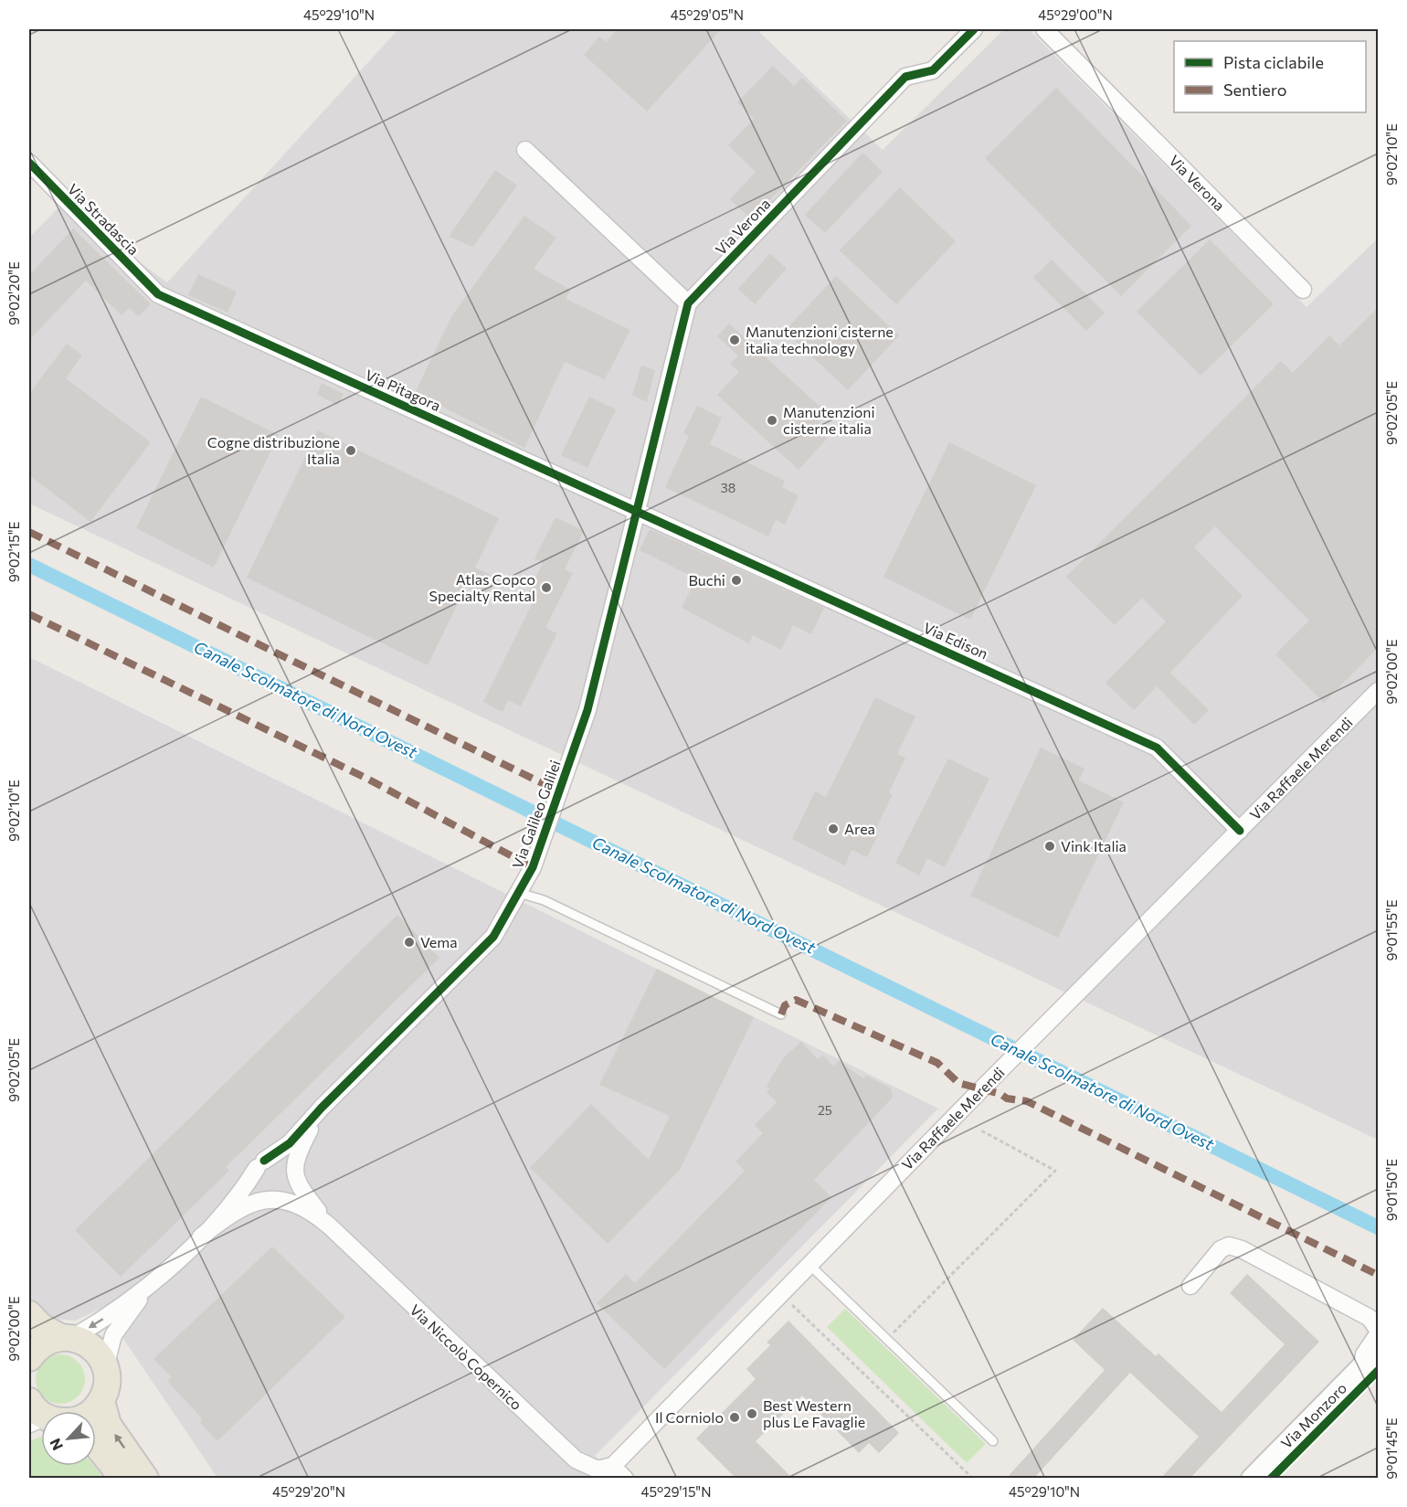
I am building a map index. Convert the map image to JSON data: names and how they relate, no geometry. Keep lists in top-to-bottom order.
{
  "streets": {
    "street": [
      "Via Verona",
      "Via Stradascia",
      "Via Pitagora",
      "Via Edison",
      "Via Raffaele Merendi",
      "Via Galileo Galilei",
      "Via Niccolò Copernico",
      "Via Monzoro"
    ]
  },
  "crossings": [
    ["Via Verona", "Via Pitagora"],
    ["Via Verona", "Via Edison"],
    ["Via Verona", "Via Galileo Galilei"],
    ["Via Stradascia", "Via Pitagora"],
    ["Via Pitagora", "Via Edison"],
    ["Via Pitagora", "Via Galileo Galilei"],
    ["Via Edison", "Via Raffaele Merendi"],
    ["Via Edison", "Via Galileo Galilei"],
    ["Via Raffaele Merendi", "Via Niccolò Copernico"],
    ["Via Galileo Galilei", "Via Niccolò Copernico"]
  ],
  "water": ["Canale Scolmatore di Nord Ovest"],
  "places": [
    "Manutenzioni cisterne italia technology",
    "Manutenzioni cisterne italia",
    "Cogne distribuzione Italia",
    "Buchi",
    "Atlas Copco Specialty Rental",
    "Area",
    "Vink Italia",
    "Vema",
    "Best Western plus Le Favaglie",
    "Il Corniolo"
  ],
  "house_numbers": ["38", "25"],
  "legend": ["Pista ciclabile", "Sentiero"],
  "north": "bottom left",
  "coordinates": [
    "45°29'10\"N",
    "45°29'05\"N",
    "45°29'00\"N",
    "9°02'10\"E",
    "9°02'20\"E",
    "9°02'05\"E",
    "9°02'15\"E",
    "9°02'00\"E",
    "9°01'55\"E",
    "9°01'50\"E",
    "9°01'45\"E",
    "45°29'20\"N",
    "45°29'15\"N"
  ]
}
